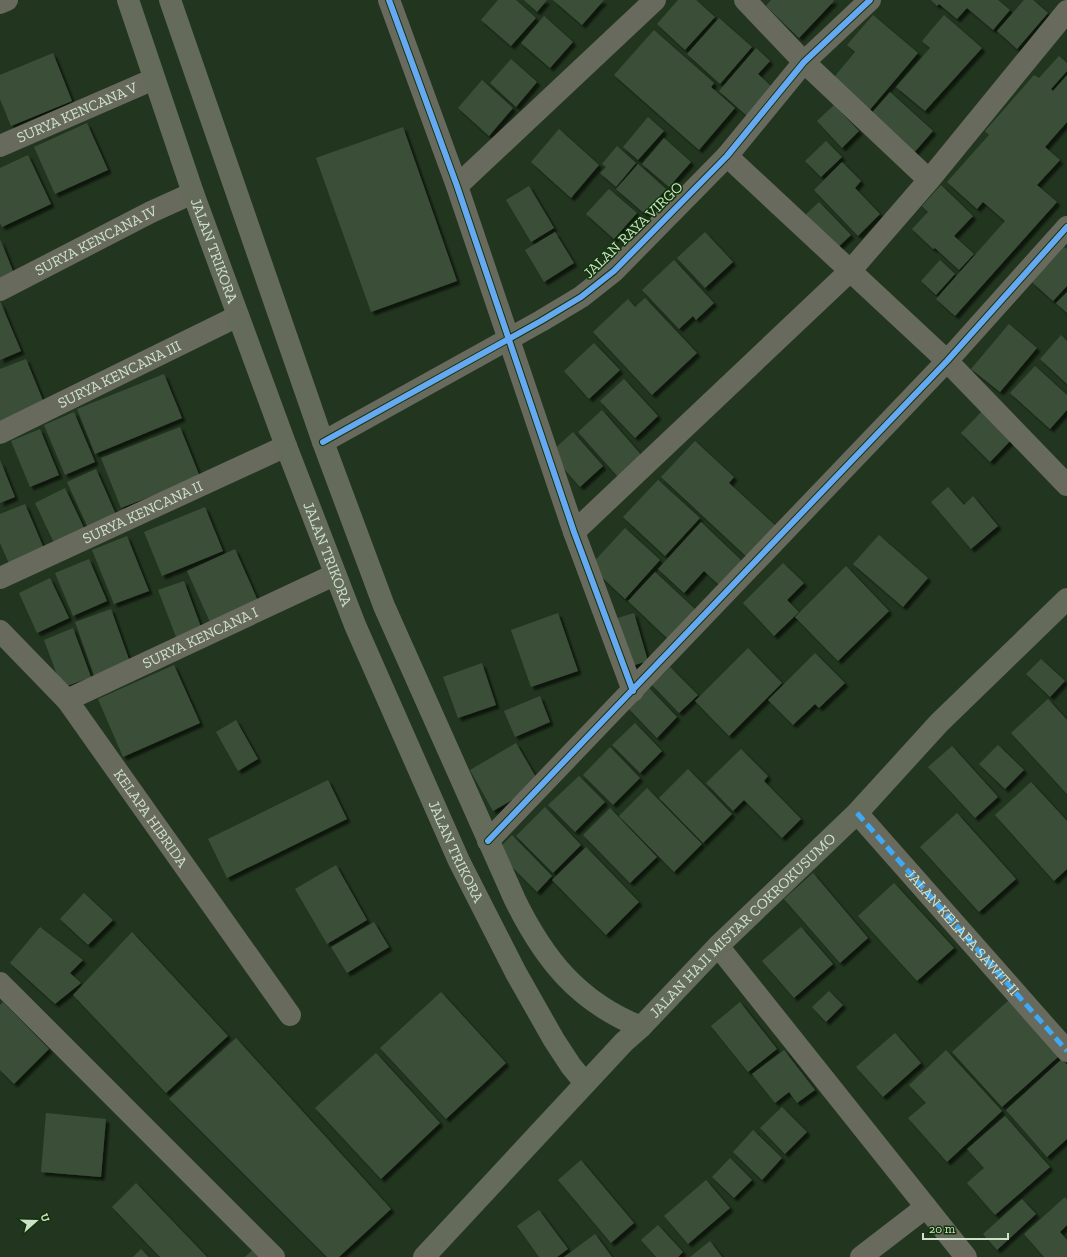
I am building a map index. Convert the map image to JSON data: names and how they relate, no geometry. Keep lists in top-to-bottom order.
{
  "streets": {
    "main road": ["JALAN TRIKORA", "JALAN HAJI MISTAR COKROKUSUMO"],
    "street": [
      "SURYA KENCANA V",
      "JALAN RAYA VIRGO",
      "SURYA KENCANA IV",
      "SURYA KENCANA III",
      "SURYA KENCANA II",
      "SURYA KENCANA I",
      "KELAPA HIBRIDA",
      "JALAN KELAPA SAWIT II"
    ]
  },
  "crossings": [
    ["SURYA KENCANA V", "JALAN TRIKORA"],
    ["SURYA KENCANA IV", "JALAN TRIKORA"],
    ["JALAN TRIKORA", "SURYA KENCANA III"],
    ["JALAN TRIKORA", "SURYA KENCANA II"],
    ["JALAN TRIKORA", "SURYA KENCANA I"],
    ["JALAN TRIKORA", "JALAN HAJI MISTAR COKROKUSUMO"],
    ["SURYA KENCANA I", "KELAPA HIBRIDA"],
    ["JALAN HAJI MISTAR COKROKUSUMO", "JALAN KELAPA SAWIT II"]
  ],
  "scale_bar": "20 m",
  "north": "right"
}
